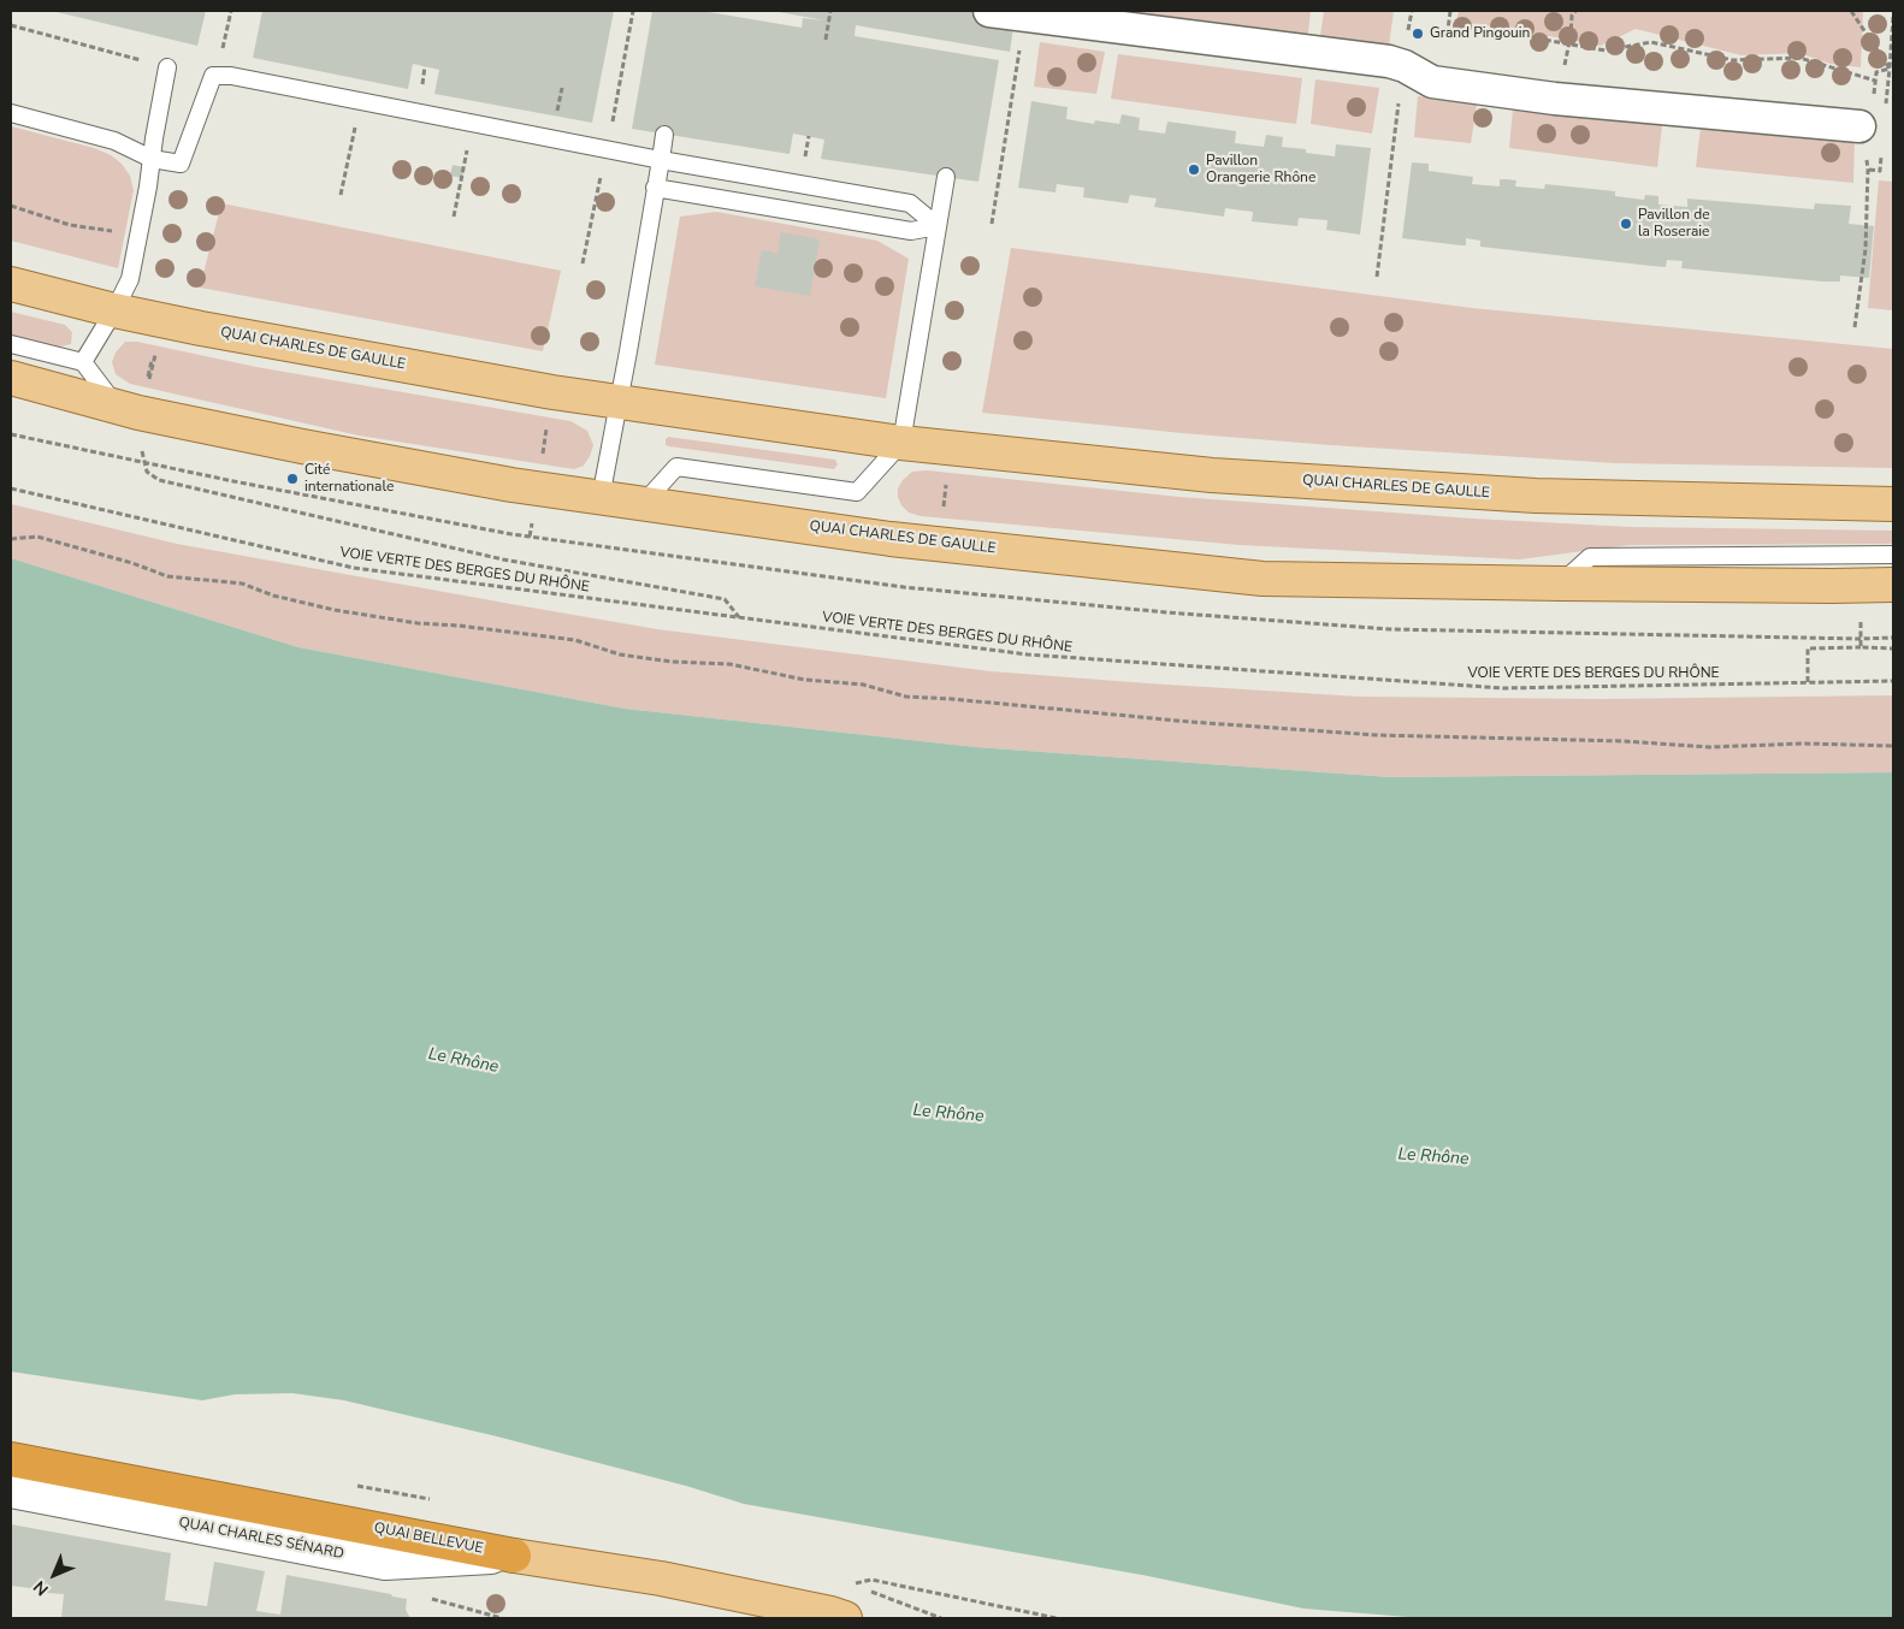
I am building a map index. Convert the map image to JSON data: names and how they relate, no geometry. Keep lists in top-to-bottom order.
{
  "streets": {
    "highway": ["QUAI BELLEVUE"],
    "main road": ["QUAI CHARLES DE GAULLE", "QUAI CHARLES SÉNARD"],
    "path": ["VOIE VERTE DES BERGES DU RHÔNE"]
  },
  "crossings": [
    ["QUAI CHARLES SÉNARD", "QUAI BELLEVUE"]
  ],
  "water": ["Le Rhône"],
  "places": [
    "Grand Pingouin",
    "Pavillon Orangerie Rhône",
    "Pavillon de la Roseraie",
    "Cité internationale"
  ],
  "north": "bottom left"
}
